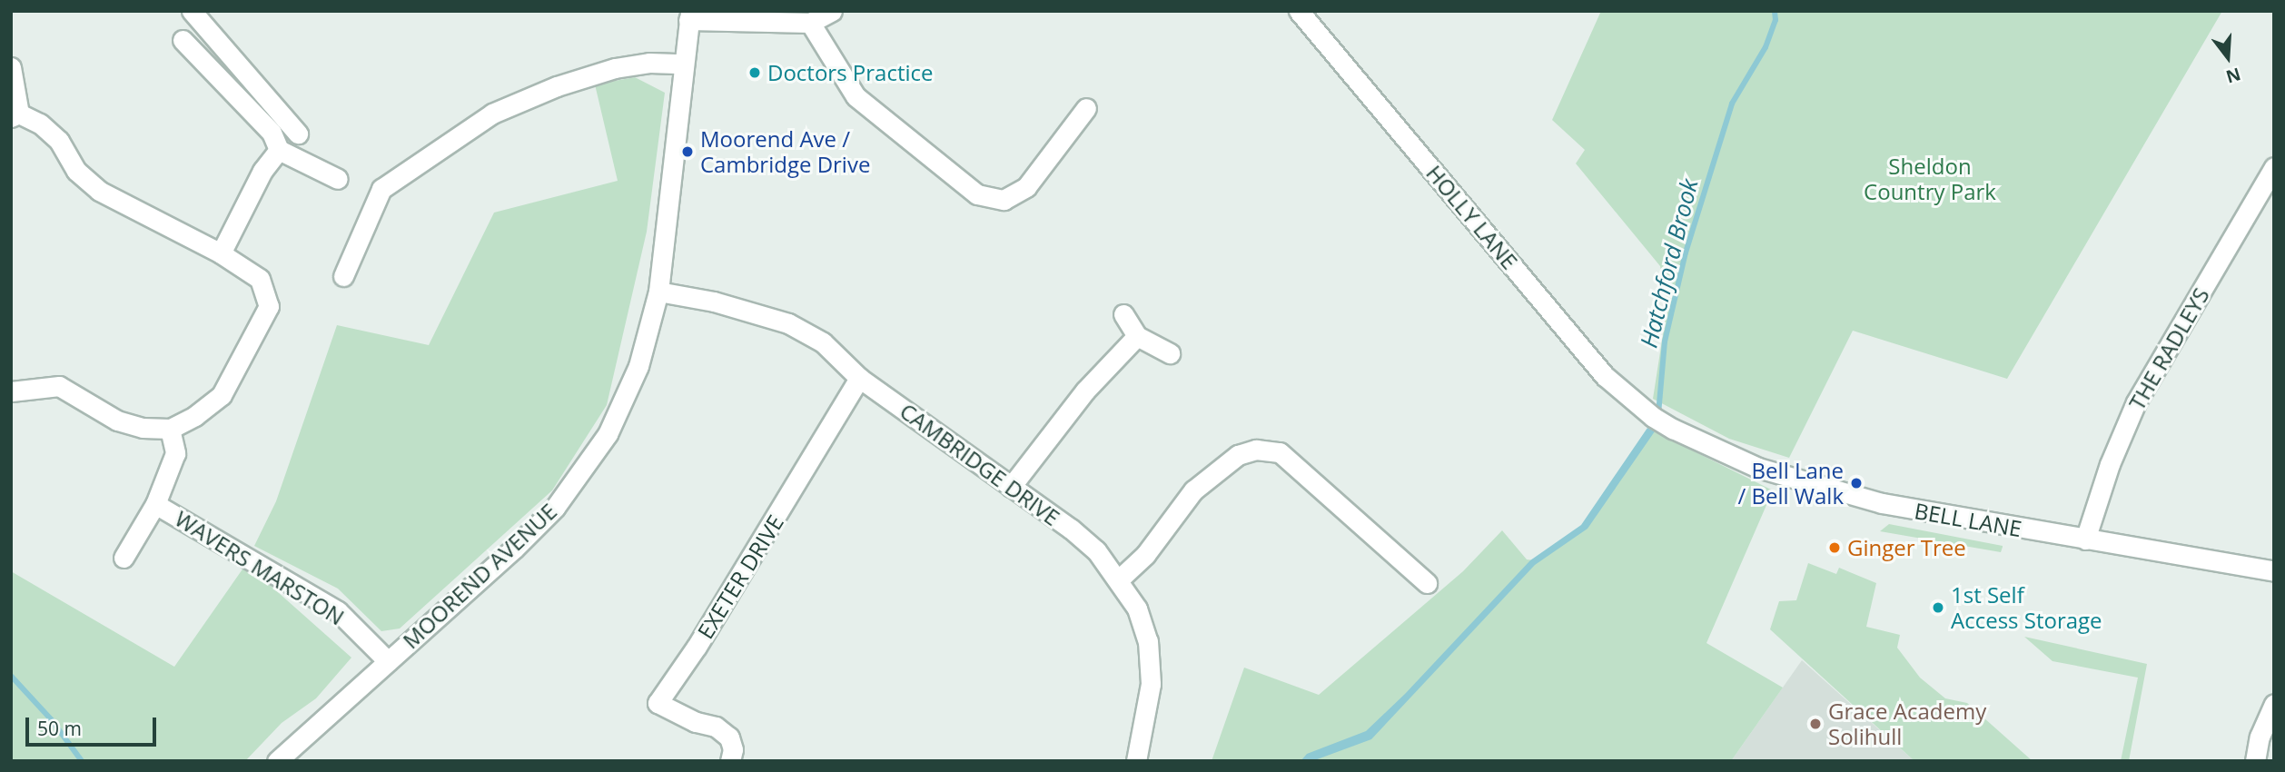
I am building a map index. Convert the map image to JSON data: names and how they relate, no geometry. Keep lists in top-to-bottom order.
{
  "streets": {
    "street": [
      "HOLLY LANE",
      "THE RADLEYS",
      "CAMBRIDGE DRIVE",
      "BELL LANE",
      "WAVERS MARSTON",
      "MOOREND AVENUE",
      "EXETER DRIVE"
    ]
  },
  "crossings": [
    ["HOLLY LANE", "BELL LANE"],
    ["THE RADLEYS", "BELL LANE"],
    ["CAMBRIDGE DRIVE", "MOOREND AVENUE"],
    ["CAMBRIDGE DRIVE", "EXETER DRIVE"],
    ["WAVERS MARSTON", "MOOREND AVENUE"]
  ],
  "water": ["Hatchford Brook"],
  "parks": ["Sheldon Country Park"],
  "places": [
    "Doctors Practice",
    "Moorend Ave / Cambridge Drive",
    "Bell Lane / Bell Walk",
    "Ginger Tree",
    "1st Self Access Storage",
    "Grace Academy Solihull"
  ],
  "scale_bar": "50 m",
  "north": "bottom"
}
